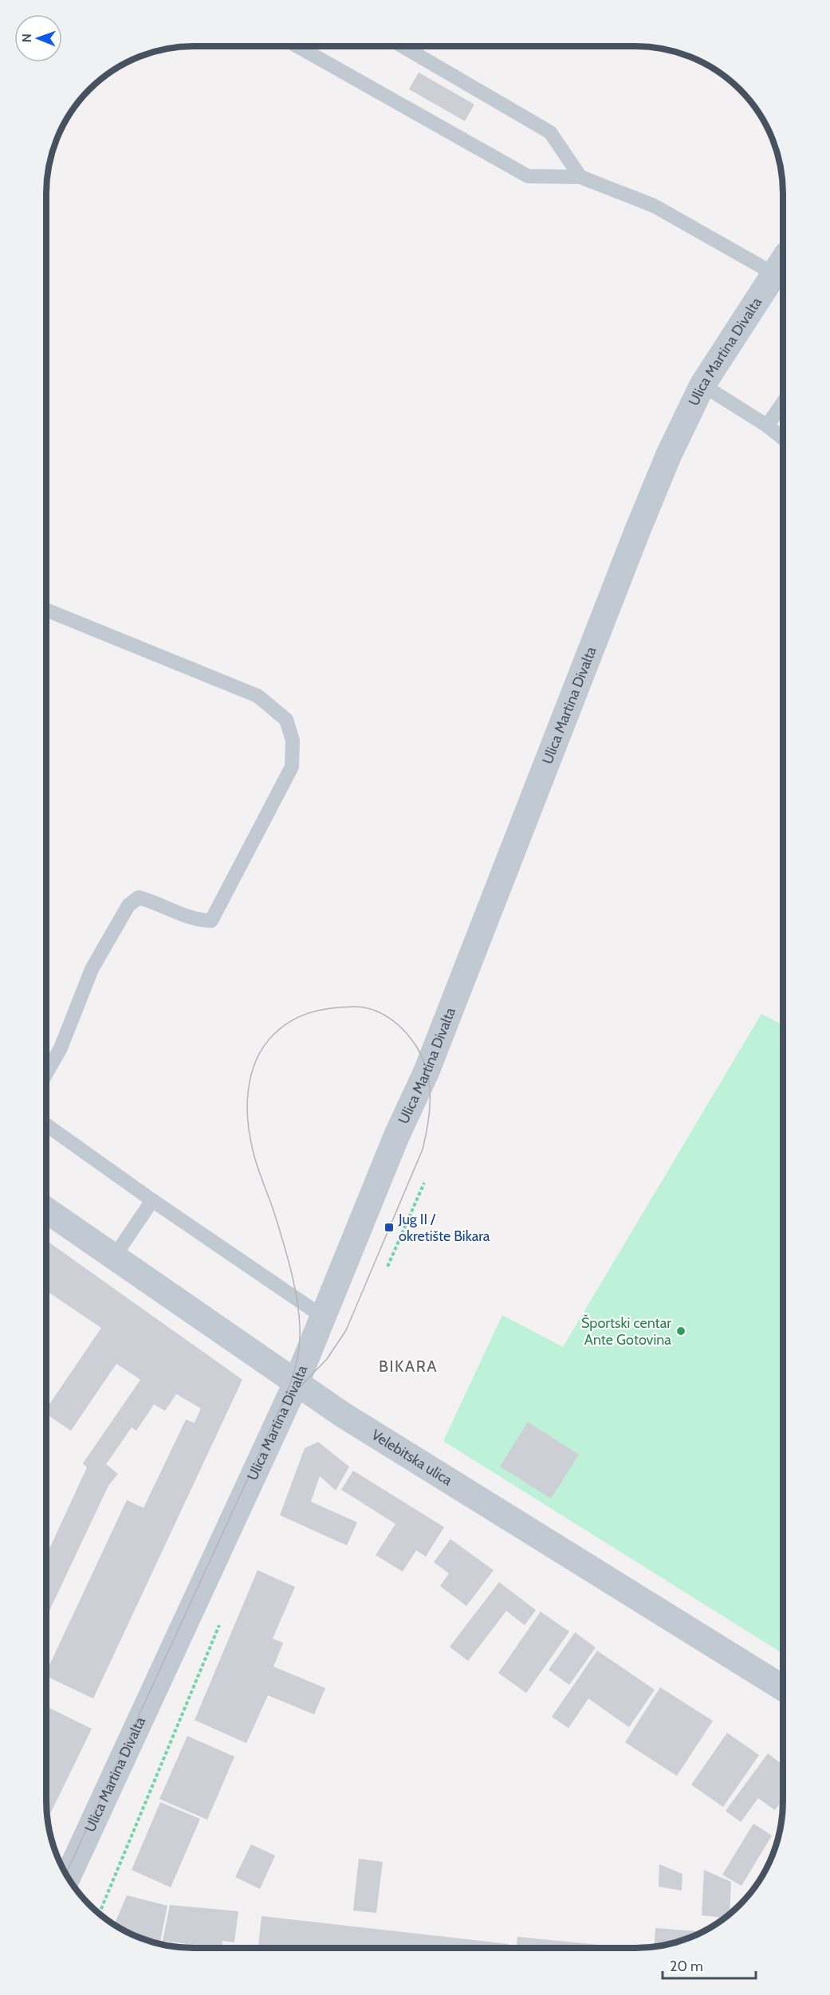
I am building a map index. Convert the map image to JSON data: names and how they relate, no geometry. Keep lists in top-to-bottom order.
{
  "streets": {
    "street": ["Ulica Martina Divalta", "Velebitska ulica"]
  },
  "crossings": [
    ["Ulica Martina Divalta", "Velebitska ulica"]
  ],
  "districts": ["BIKARA"],
  "places": {
    "transit": ["Jug II / okretište Bikara"],
    "other": ["Športski centar Ante Gotovina"]
  },
  "scale_bar": "20 m",
  "north": "left"
}
